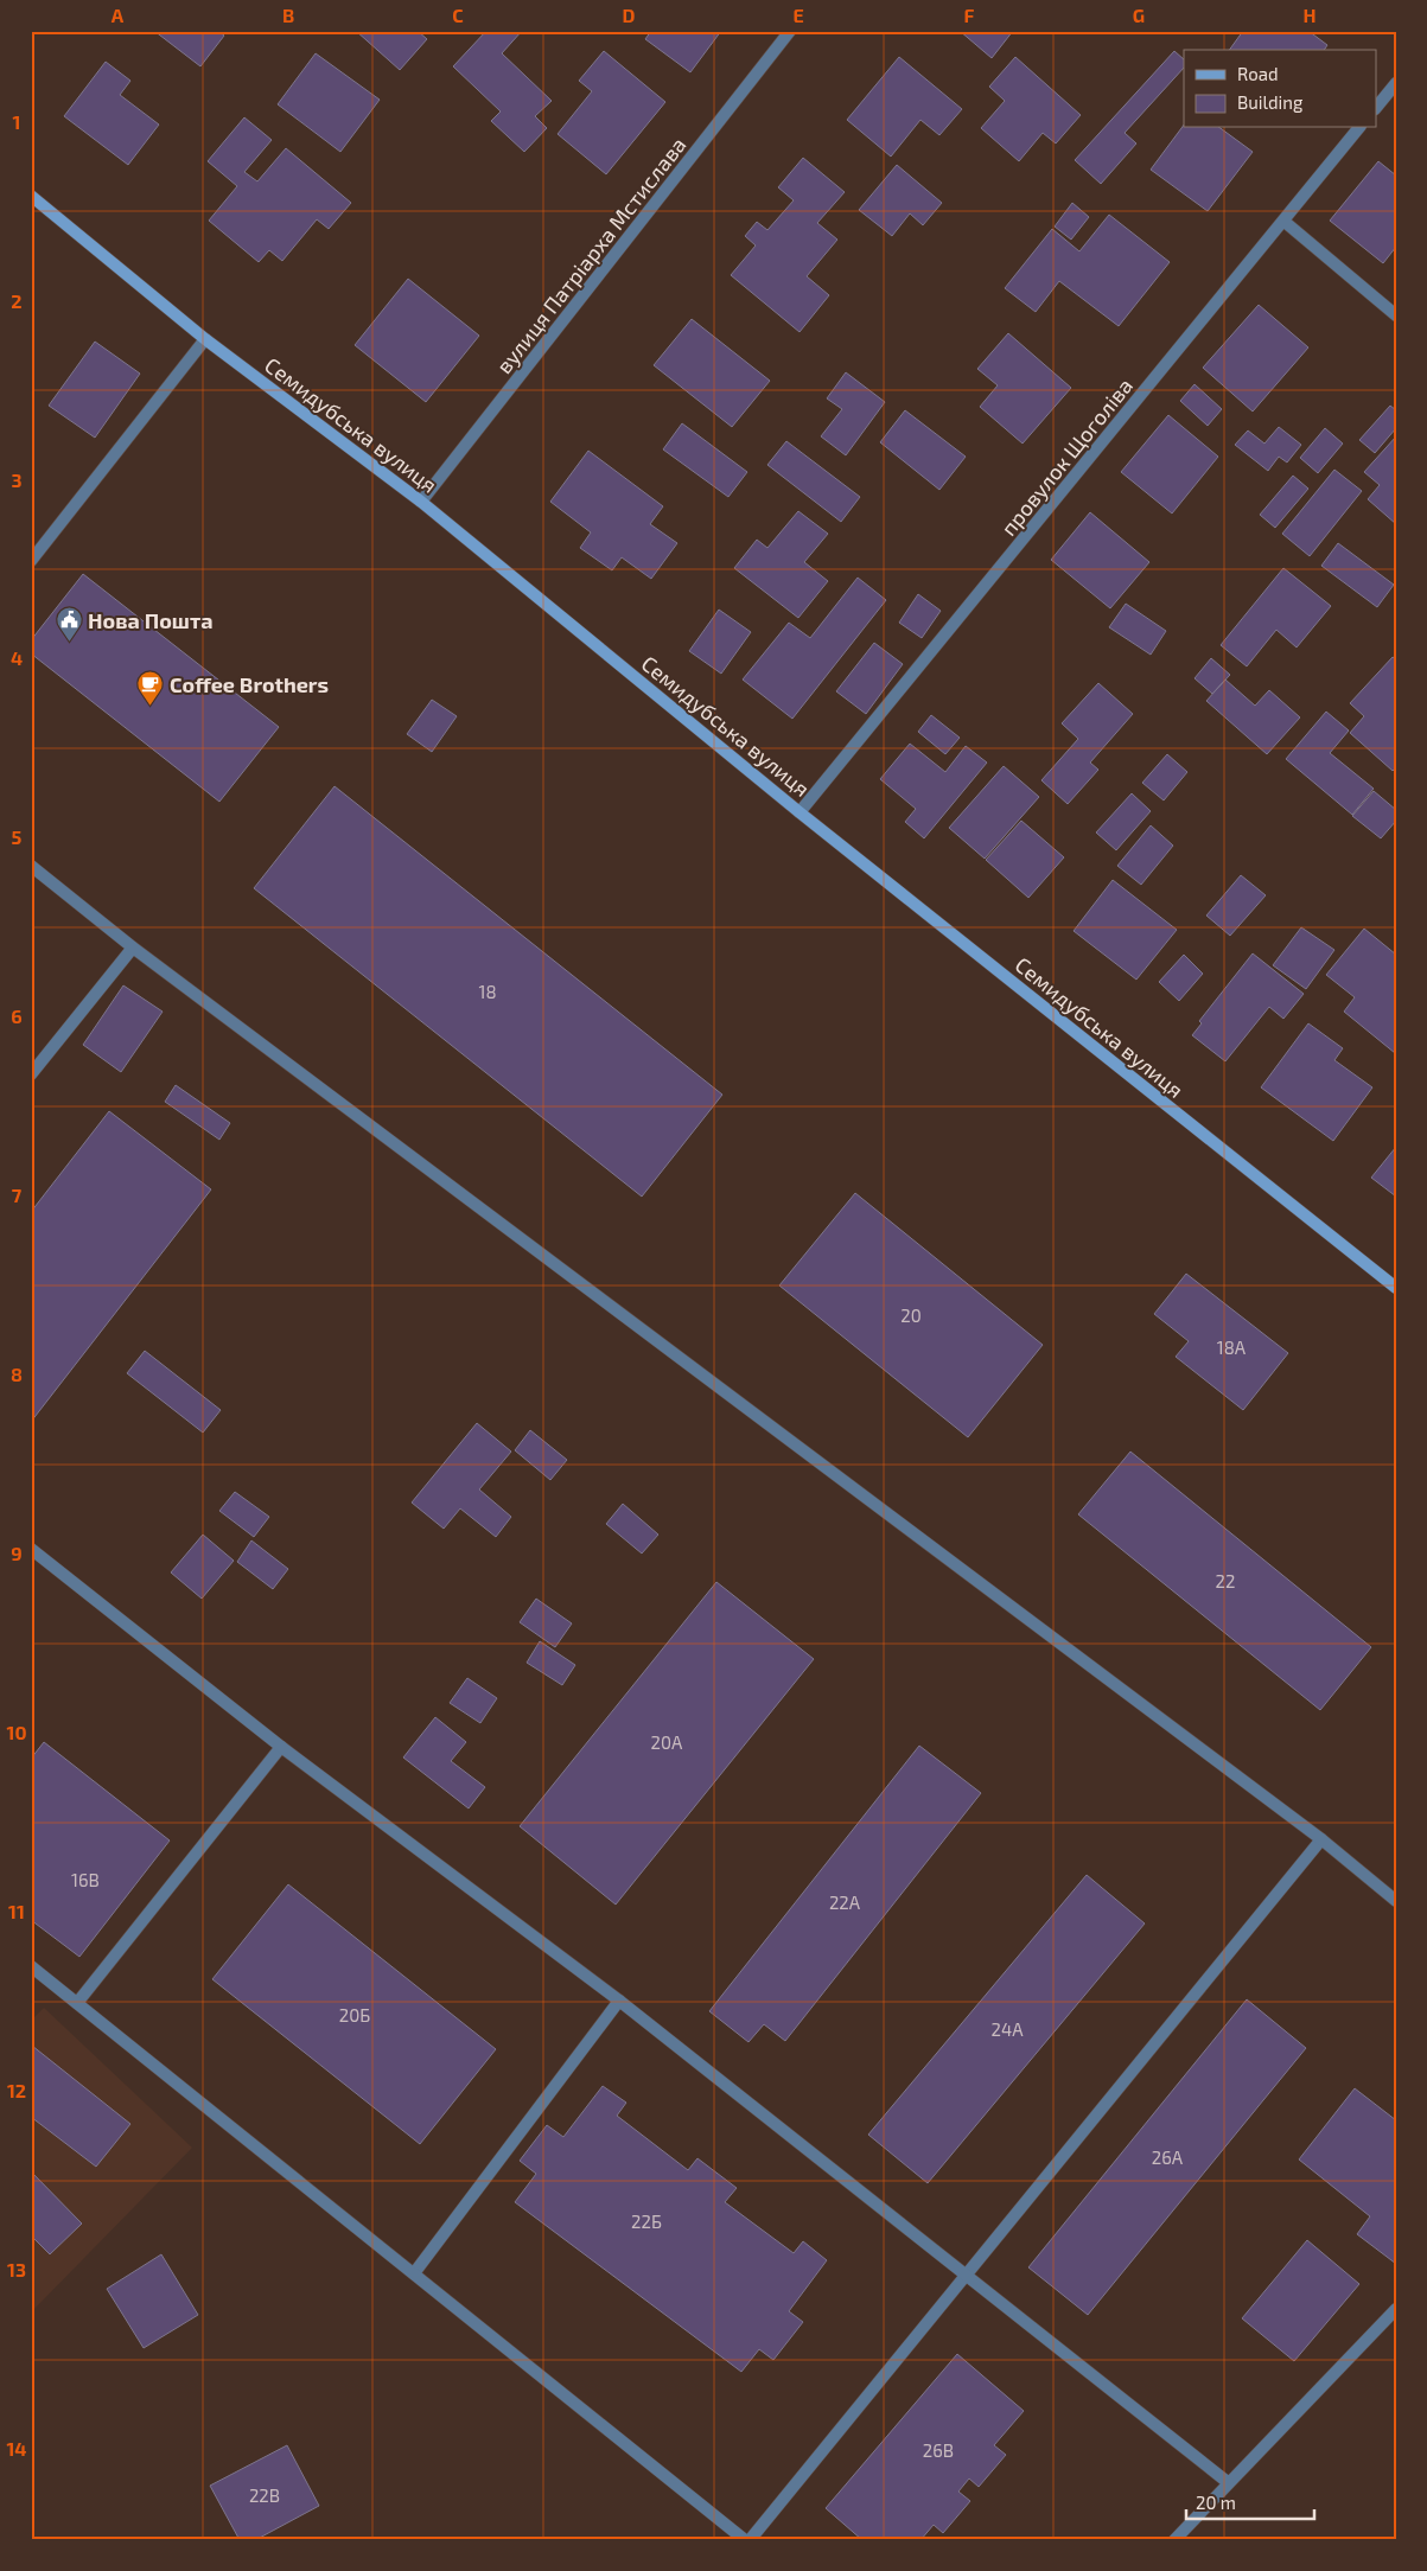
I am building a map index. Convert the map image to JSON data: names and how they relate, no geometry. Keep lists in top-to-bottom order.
{
  "streets": {
    "street": ["вулиця Патріарха Мстислава", "Семидубська вулиця", "провулок Щоголіва"]
  },
  "crossings": [
    ["вулиця Патріарха Мстислава", "Семидубська вулиця"],
    ["Семидубська вулиця", "провулок Щоголіва"]
  ],
  "places": {
    "public building": ["Нова Пошта"],
    "cafe": ["Coffee Brothers"]
  },
  "house_numbers": [
    "18",
    "20",
    "18А",
    "22",
    "20А",
    "16В",
    "22А",
    "20Б",
    "24А",
    "26А",
    "22Б",
    "26В",
    "22В"
  ],
  "legend": ["Road", "Building"],
  "scale_bar": "20 m",
  "grid": {
    "columns": [
      "A",
      "B",
      "C",
      "D",
      "E",
      "F",
      "G",
      "H"
    ],
    "rows": [
      "1",
      "2",
      "3",
      "4",
      "5",
      "6",
      "7",
      "8",
      "9",
      "10",
      "11",
      "12",
      "13",
      "14"
    ]
  }
}
